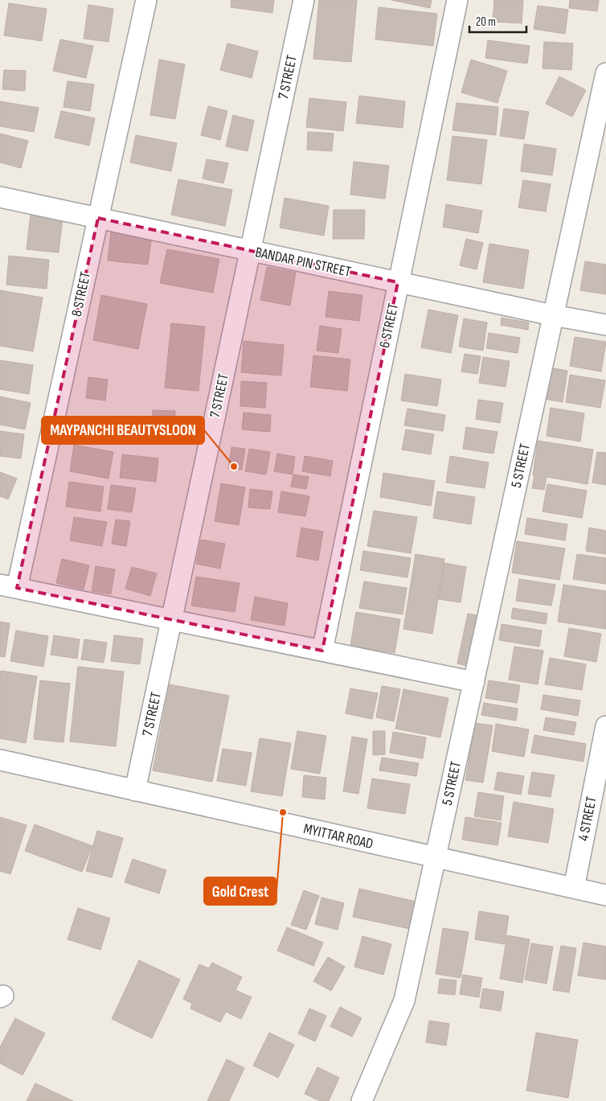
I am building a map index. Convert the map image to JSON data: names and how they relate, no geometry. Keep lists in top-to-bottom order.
{
  "streets": {
    "street": [
      "7 STREET",
      "BANDAR PIN STREET",
      "8 STREET",
      "6 STREET",
      "5 STREET",
      "4 STREET",
      "MYITTAR ROAD"
    ]
  },
  "crossings": [
    ["7 STREET", "BANDAR PIN STREET"],
    ["7 STREET", "MYITTAR ROAD"],
    ["BANDAR PIN STREET", "8 STREET"],
    ["BANDAR PIN STREET", "6 STREET"],
    ["BANDAR PIN STREET", "5 STREET"],
    ["5 STREET", "MYITTAR ROAD"],
    ["4 STREET", "MYITTAR ROAD"]
  ],
  "places": ["MAYPANCHI BEAUTYSLOON", "Gold Crest"],
  "scale_bar": "20 m"
}
